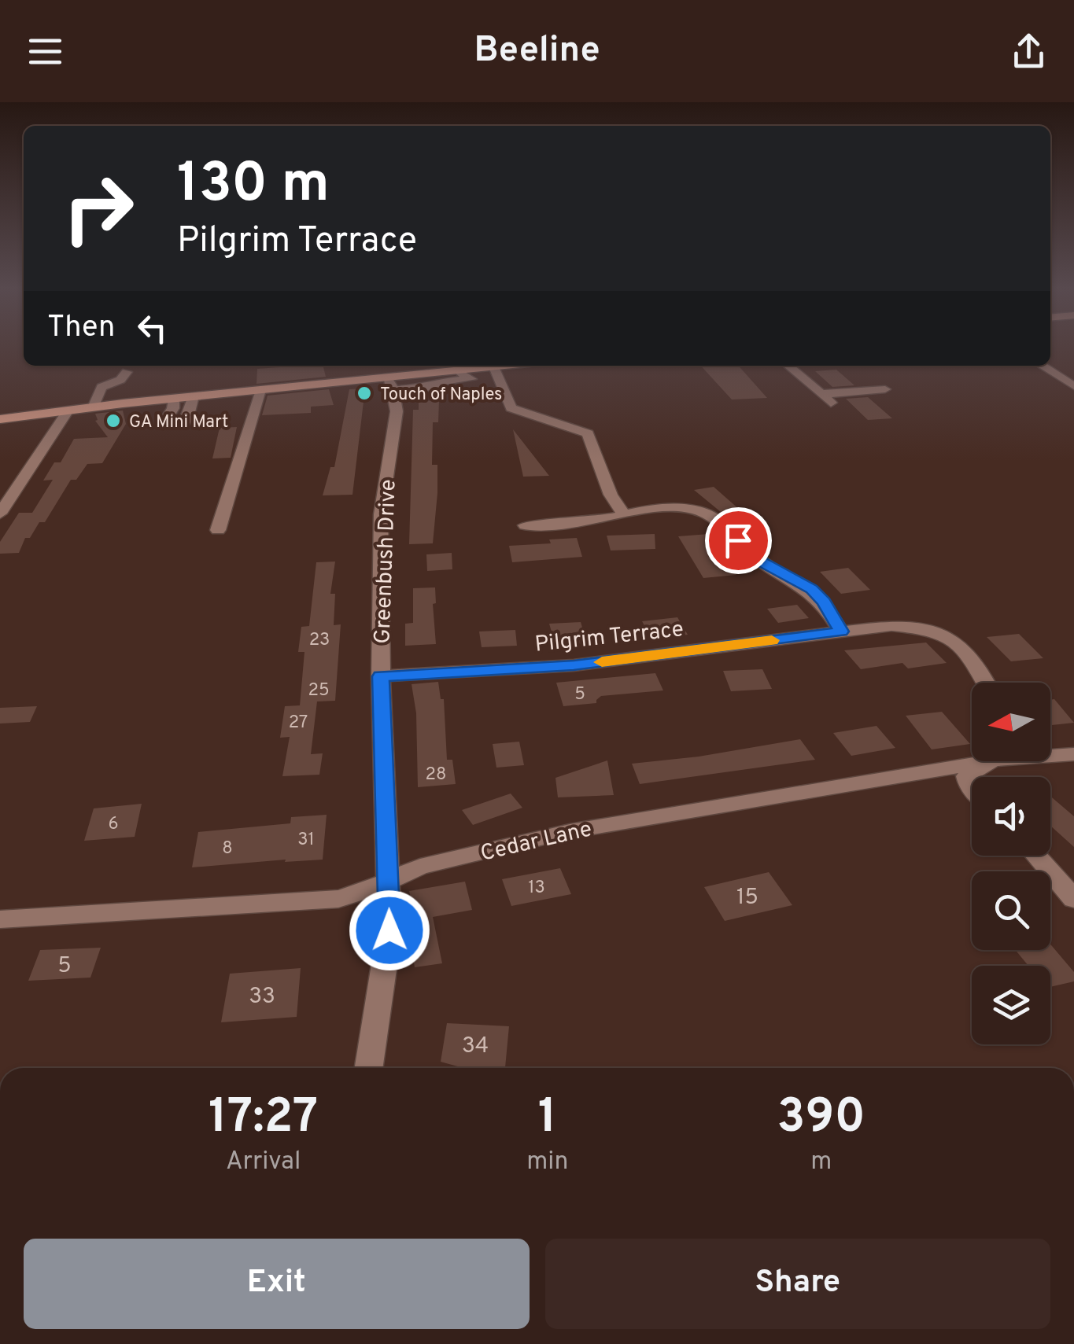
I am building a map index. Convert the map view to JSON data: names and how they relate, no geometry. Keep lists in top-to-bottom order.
{
  "streets": {
    "street": ["Greenbush Drive", "Pilgrim Terrace", "Cedar Lane"]
  },
  "crossings": [
    ["Greenbush Drive", "Pilgrim Terrace"],
    ["Greenbush Drive", "Cedar Lane"]
  ],
  "places": ["Touch of Naples", "GA Mini Mart"],
  "house_numbers": [
    "23",
    "25",
    "5",
    "27",
    "28",
    "6",
    "31",
    "8",
    "13",
    "15",
    "5",
    "33",
    "34"
  ],
  "north": "left",
  "page": {
    "header": "Beeline",
    "turn": ["130 m", "Pilgrim Terrace"],
    "then": "Then",
    "eta": [
      "17:27",
      "Arrival",
      "1",
      "min",
      "390",
      "m"
    ],
    "buttons": ["Exit", "Share"]
  }
}
